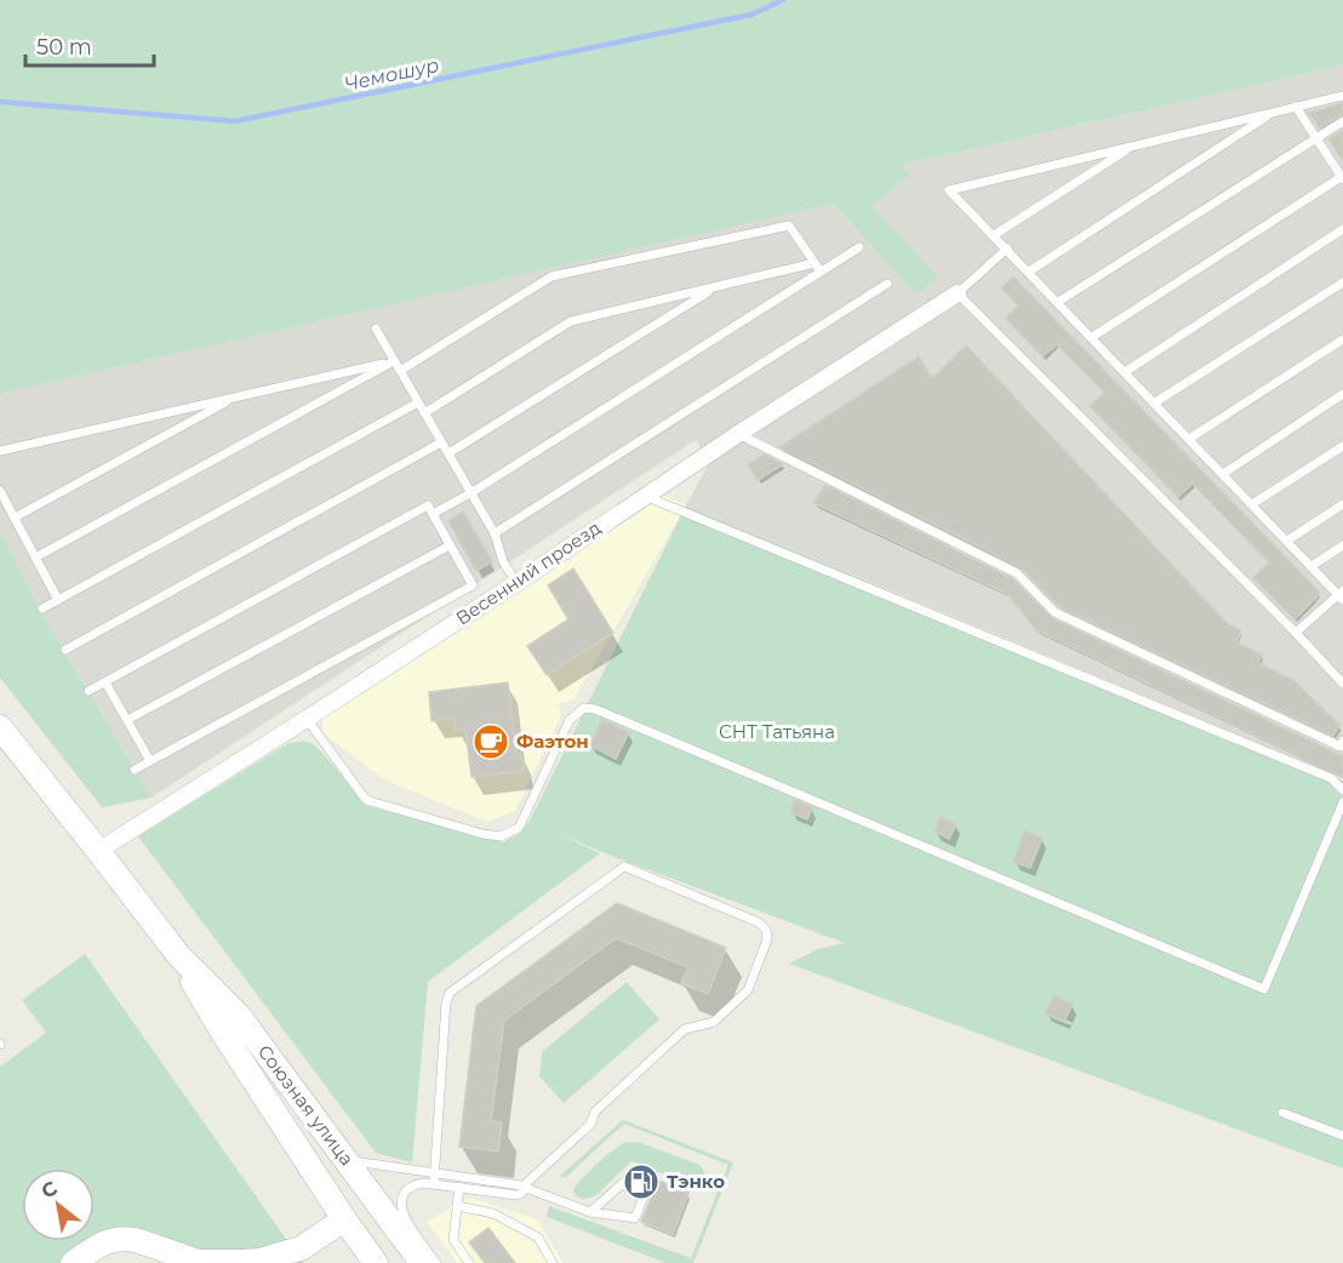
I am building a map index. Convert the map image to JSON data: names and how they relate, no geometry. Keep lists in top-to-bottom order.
{
  "streets": {
    "main road": ["Союзная улица"],
    "street": ["Весенний проезд"]
  },
  "crossings": [
    ["Весенний проезд", "Союзная улица"]
  ],
  "water": ["Чемошур"],
  "parks": ["СНТ Татьяна"],
  "places": {
    "cafe": ["Фаэтон"],
    "fuel station": ["Тэнко"]
  },
  "scale_bar": "50 m",
  "north": "top left"
}
